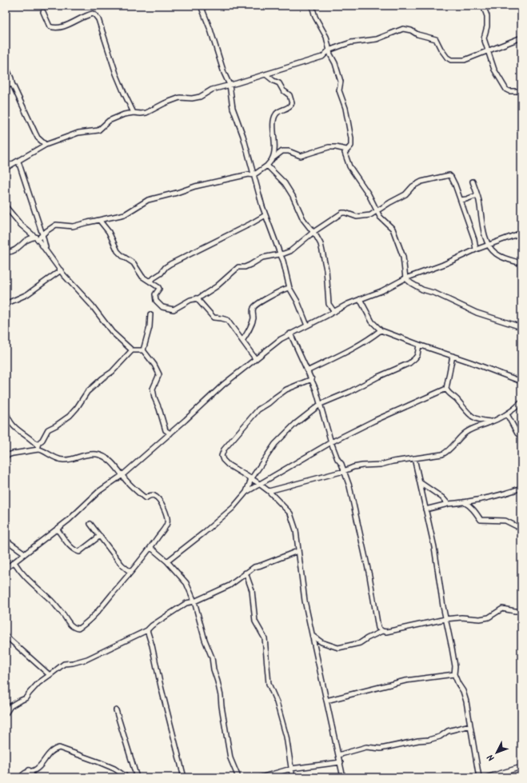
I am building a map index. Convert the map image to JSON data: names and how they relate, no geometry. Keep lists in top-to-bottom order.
{
  "north": "bottom left"
}
